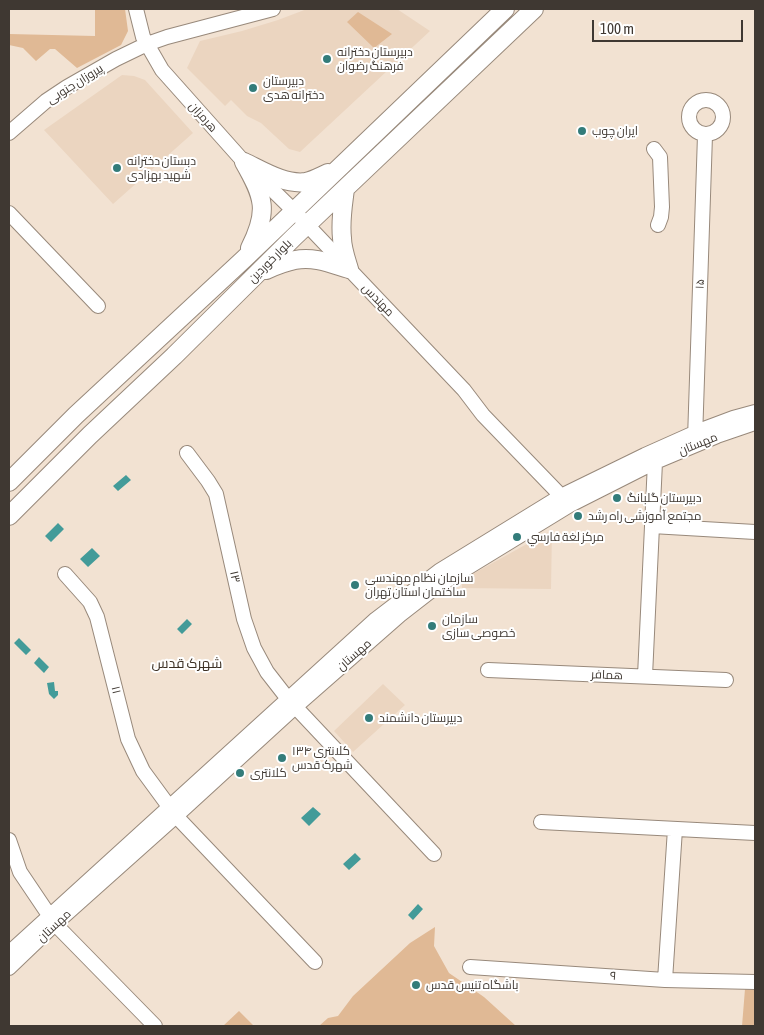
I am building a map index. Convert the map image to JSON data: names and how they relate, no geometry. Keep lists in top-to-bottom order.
{
  "streets": {
    "main road": ["بلوار خوردین"],
    "street": [
      "پیروزان جنوبی",
      "هرمزان",
      "۱۵",
      "مهندس",
      "مهستان",
      "۱۳",
      "همافر",
      "۱۱",
      "۹"
    ]
  },
  "crossings": [
    ["پیروزان جنوبی", "هرمزان"],
    ["هرمزان", "بلوار خوردین"],
    ["هرمزان", "مهندس"],
    ["بلوار خوردین", "مهندس"],
    ["۱۵", "مهستان"],
    ["مهندس", "مهستان"],
    ["مهستان", "۱۳"],
    ["مهستان", "۱۱"]
  ],
  "districts": ["شهرک قدس"],
  "places": [
    "دبیرستان دخترانه فرهنگ رضوان",
    "دبیرستان دخترانه هدی",
    "ایران چوب",
    "دبستان دخترانه شهید بهزادی",
    "دبیرستان گلبانگ",
    "مجتمع آموزشی راه رشد",
    "مركز لغة فارسي",
    "سازمان نظام مهندسی ساختمان استان تهران",
    "سازمان خصوصی سازی",
    "دبیرستان دانشمند",
    "کلانتری ۱۳۴ شهرک قدس",
    "کلانتری",
    "باشگاه تنیس قدس"
  ],
  "scale_bar": "100 m"
}
